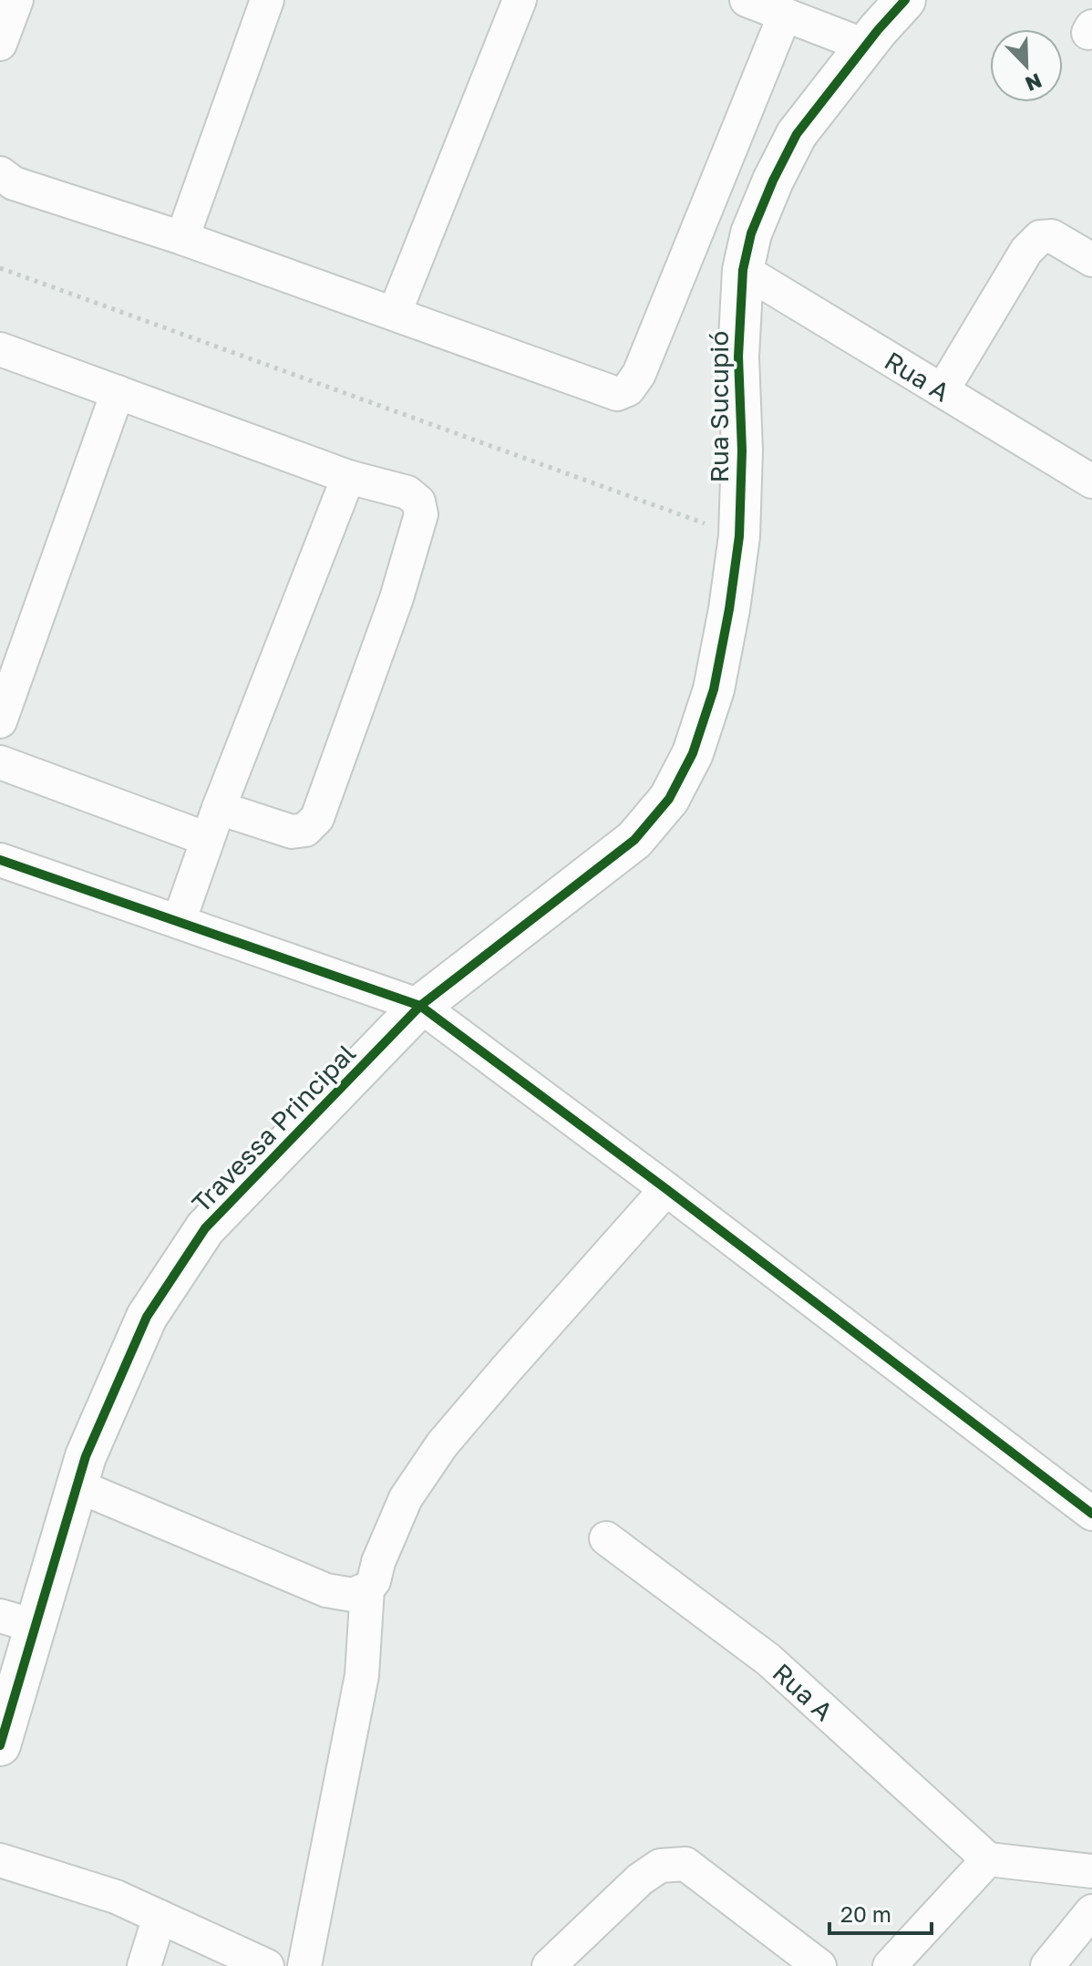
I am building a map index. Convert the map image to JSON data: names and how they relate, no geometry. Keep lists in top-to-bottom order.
{
  "streets": {
    "street": ["Rua A", "Rua Sucupió", "Travessa Principal"]
  },
  "crossings": [
    ["Rua A", "Rua Sucupió"],
    ["Rua Sucupió", "Travessa Principal"]
  ],
  "scale_bar": "20 m",
  "north": "bottom right"
}
